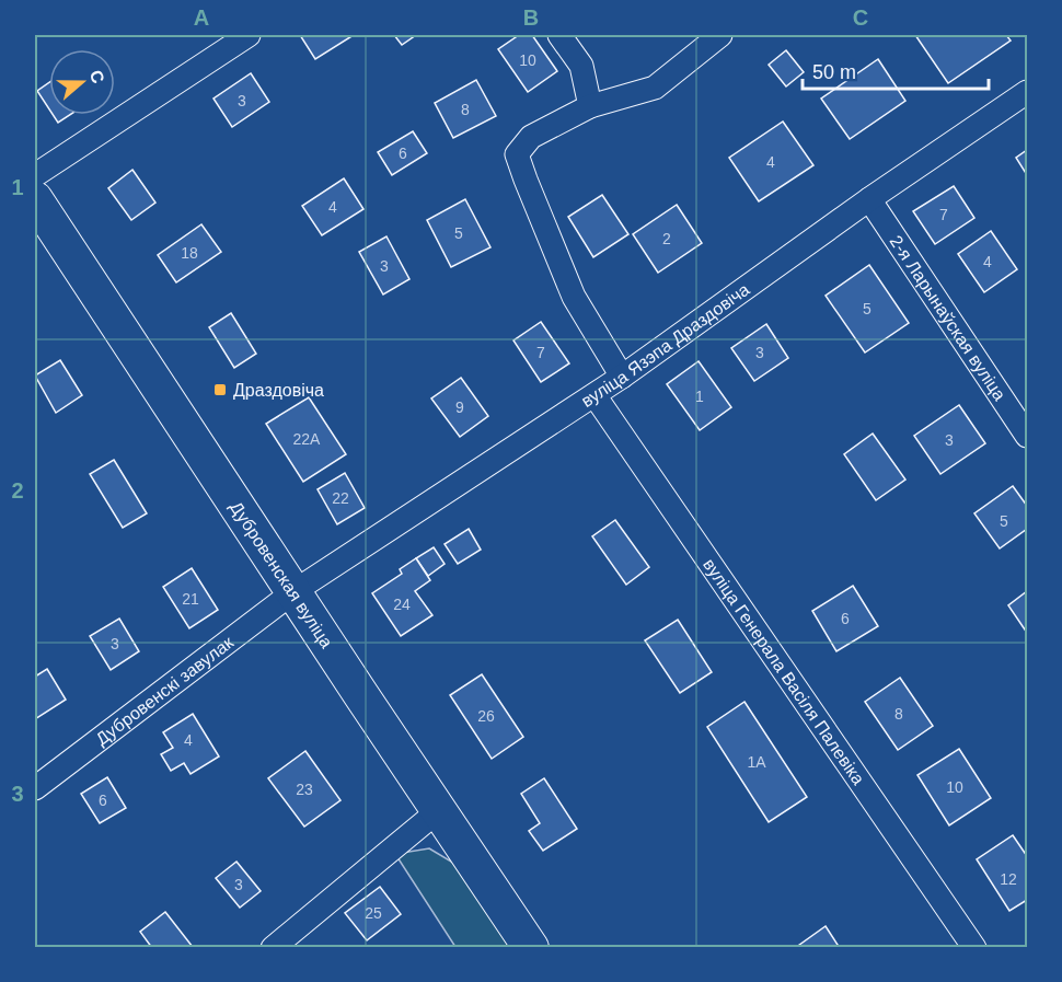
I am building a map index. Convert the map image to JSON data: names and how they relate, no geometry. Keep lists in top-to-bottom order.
{
  "streets": {
    "main road": ["Дубровенская вуліца"],
    "street": [
      "2-я Ларынаўская вуліца",
      "вуліца Язэпа Драздовіча",
      "вуліца Генерала Васіля Палевіка",
      "Дубровенскі завулак"
    ]
  },
  "crossings": [
    ["2-я Ларынаўская вуліца", "вуліца Язэпа Драздовіча"],
    ["вуліца Язэпа Драздовіча", "Дубровенская вуліца"],
    ["вуліца Язэпа Драздовіча", "вуліца Генерала Васіля Палевіка"],
    ["вуліца Язэпа Драздовіча", "Дубровенскі завулак"],
    ["Дубровенская вуліца", "Дубровенскі завулак"]
  ],
  "places": {
    "transit": ["Драздовіча"]
  },
  "house_numbers": [
    "10",
    "3",
    "8",
    "6",
    "4",
    "4",
    "7",
    "5",
    "2",
    "18",
    "4",
    "3",
    "5",
    "7",
    "3",
    "1",
    "9",
    "22А",
    "3",
    "22",
    "5",
    "21",
    "24",
    "6",
    "3",
    "8",
    "26",
    "4",
    "1А",
    "10",
    "23",
    "6",
    "12",
    "3",
    "25"
  ],
  "scale_bar": "50 m",
  "north": "right",
  "grid": {
    "columns": ["A", "B", "C"],
    "rows": ["1", "2", "3"]
  }
}
